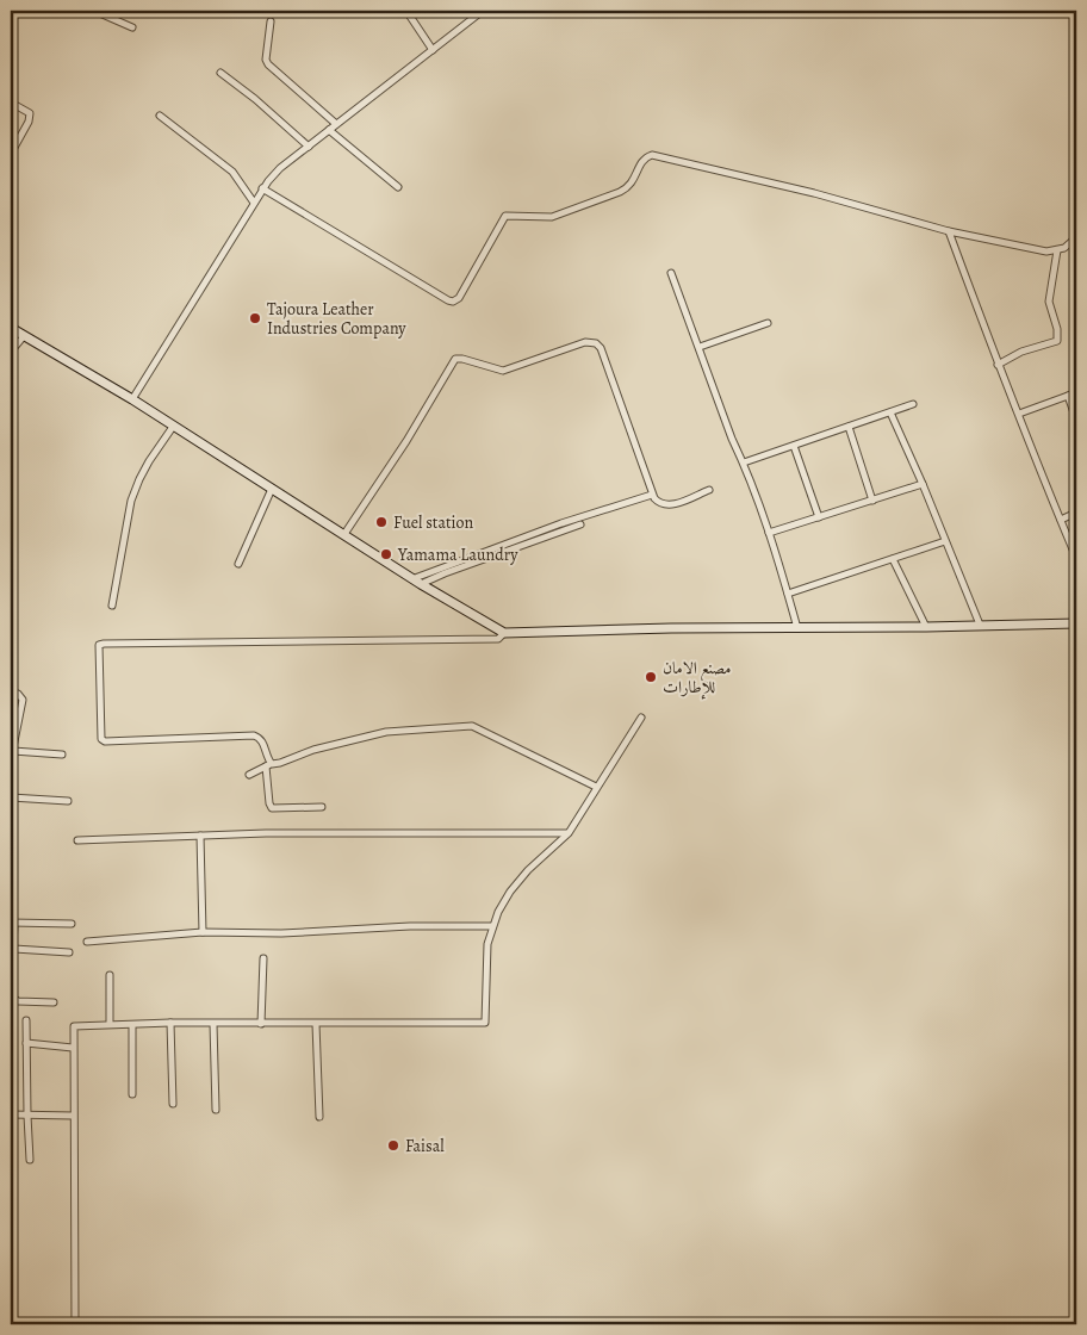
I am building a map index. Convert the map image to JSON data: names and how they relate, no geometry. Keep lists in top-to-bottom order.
{
  "places": [
    "Tajoura Leather Industries Company",
    "Fuel station",
    "Yamama Laundry",
    "مصنع الامان للإطارات",
    "Faisal"
  ]
}
